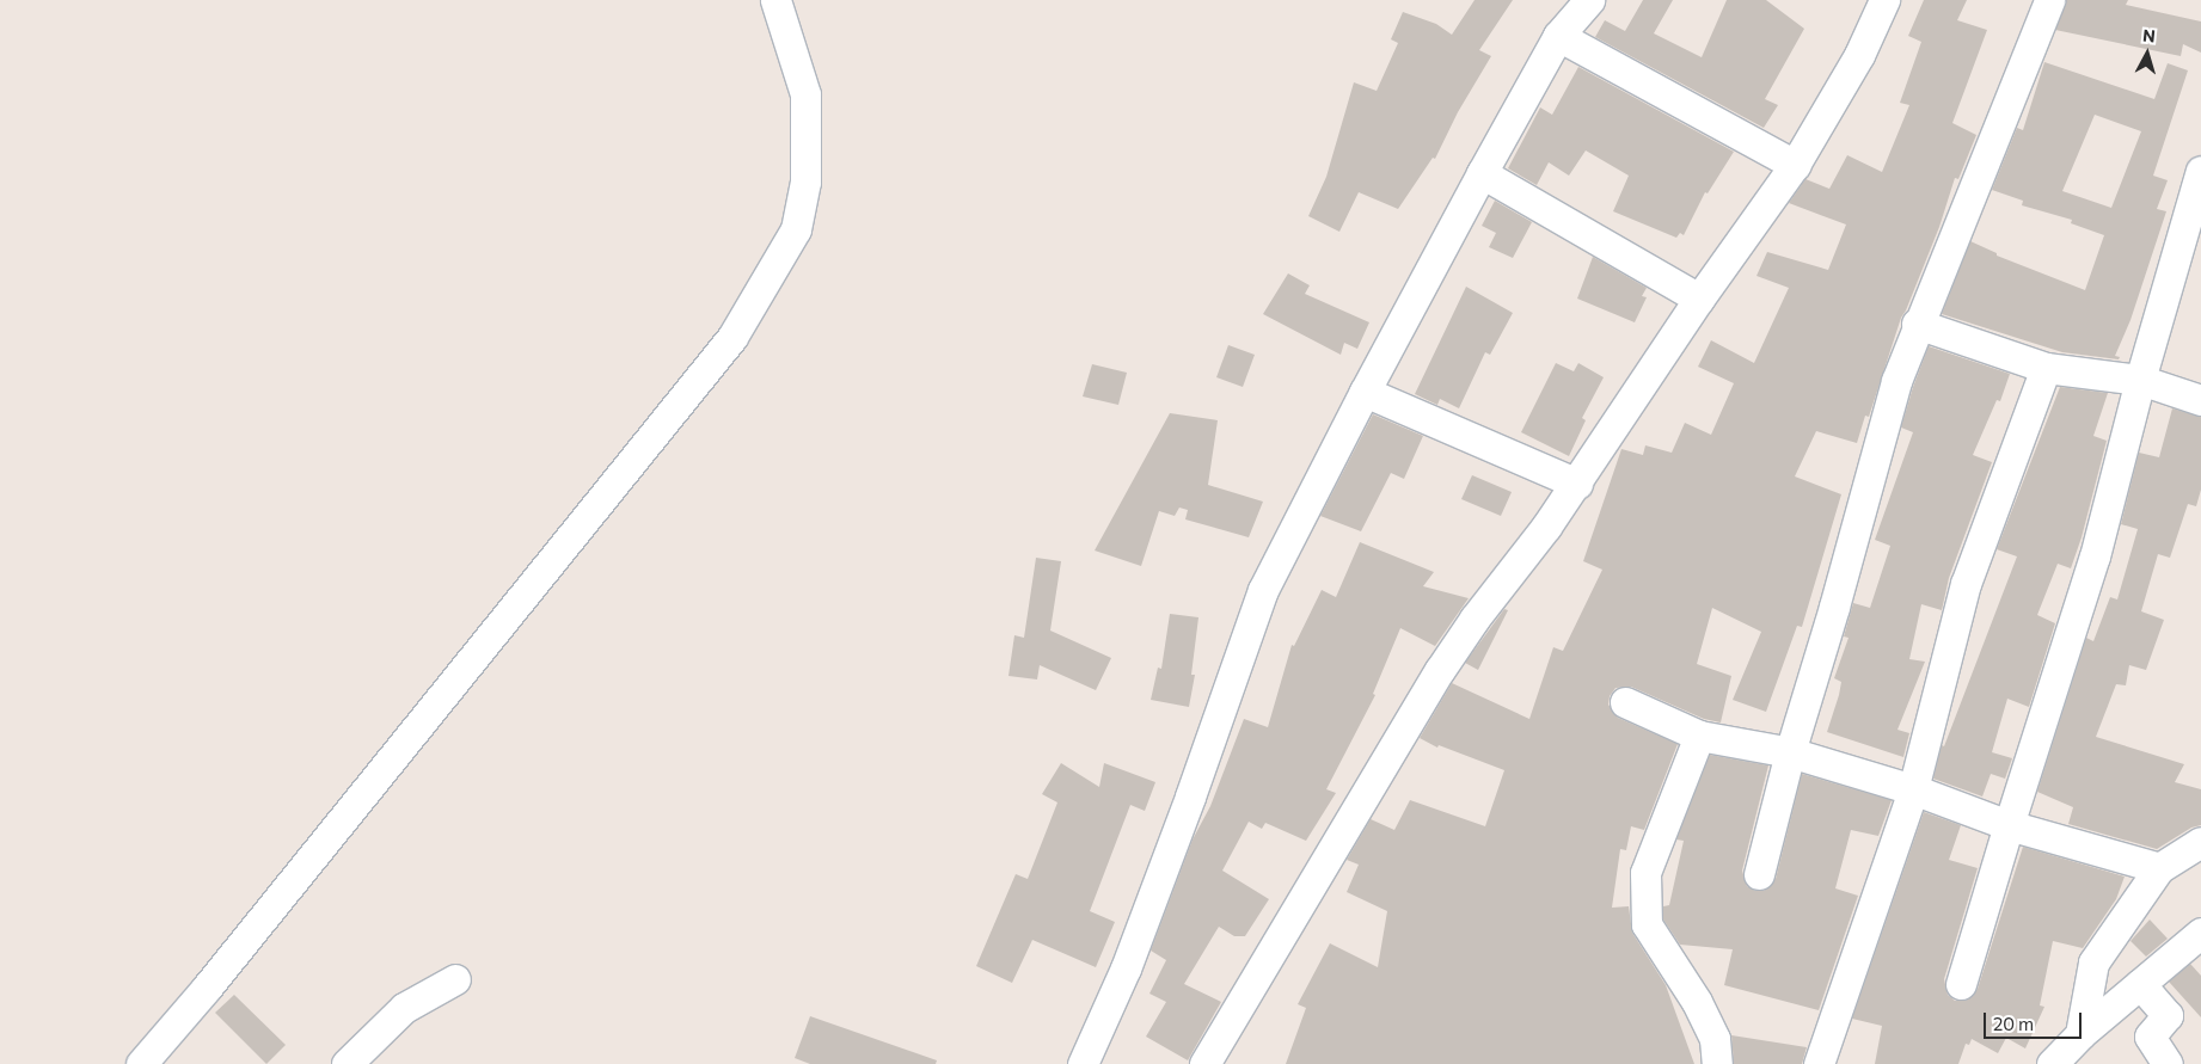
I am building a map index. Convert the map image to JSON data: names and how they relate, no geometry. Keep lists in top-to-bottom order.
{
  "scale_bar": "20 m",
  "north": "top"
}
